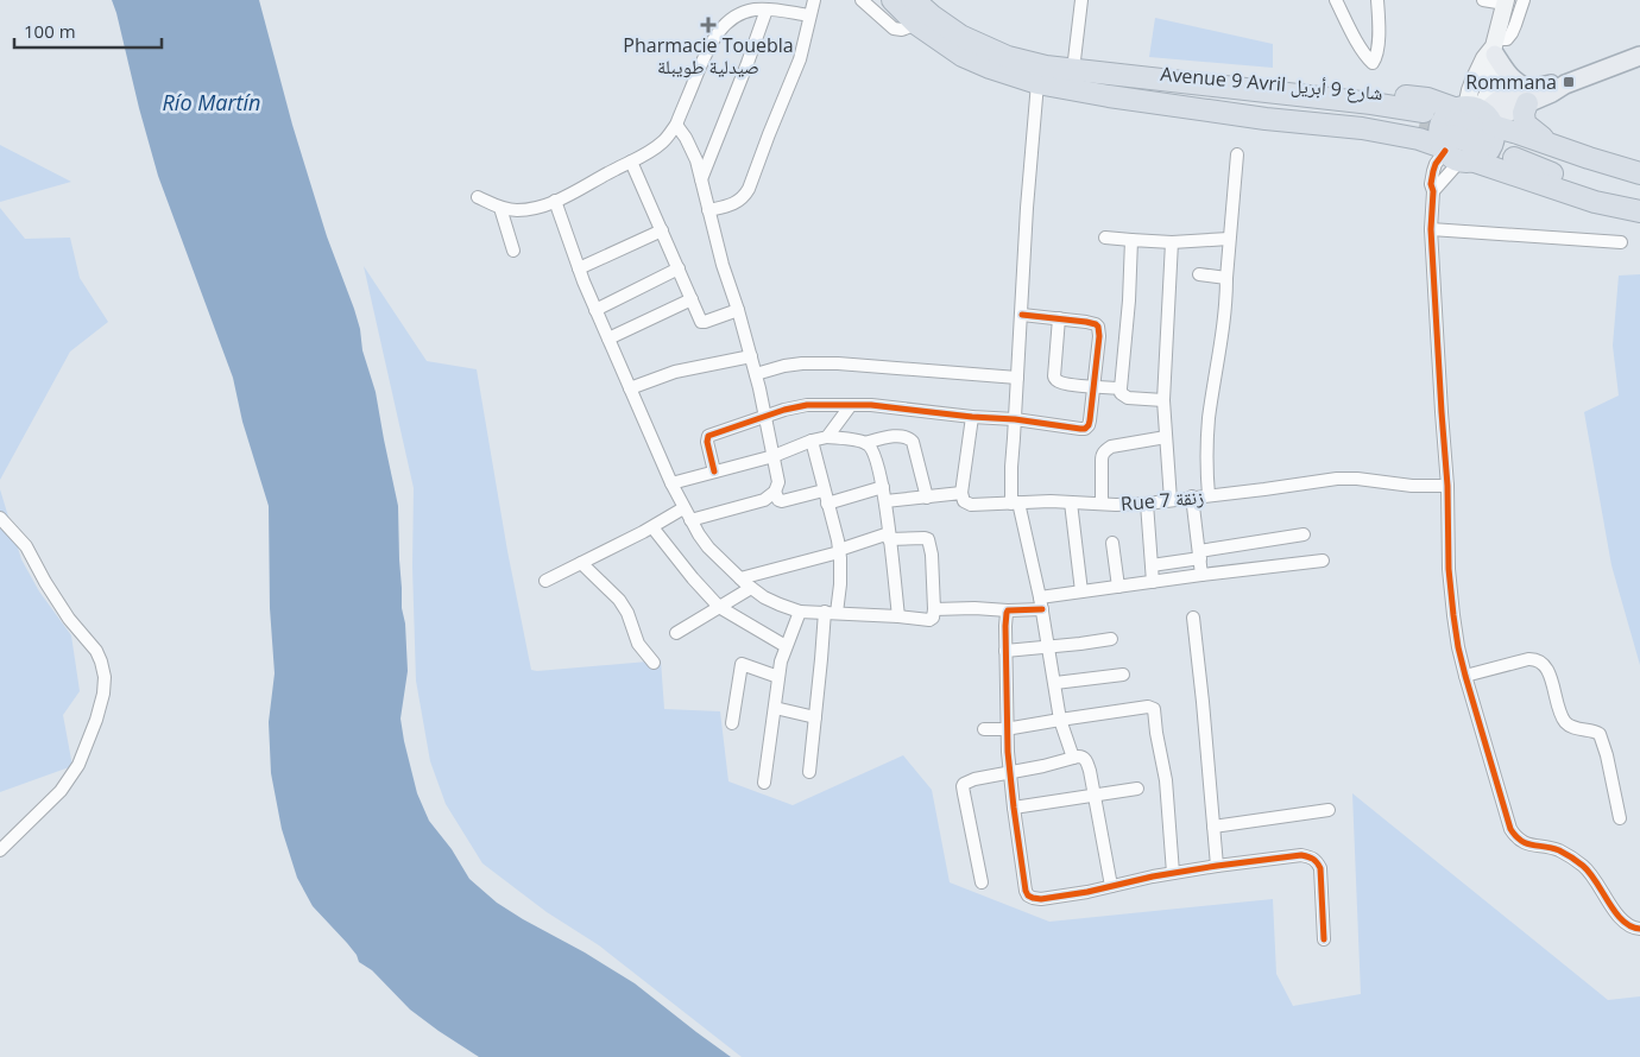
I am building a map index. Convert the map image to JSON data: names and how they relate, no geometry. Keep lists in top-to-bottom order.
{
  "streets": {
    "highway": ["Avenue 9 Avril شارع 9 أبريل"],
    "street": ["Rue 7 زنقة"]
  },
  "water": ["Río Martín"],
  "places": {
    "health": ["Pharmacie Touebla صيدلية طويبلة"],
    "transit": ["Rommana"]
  },
  "scale_bar": "100 m"
}
